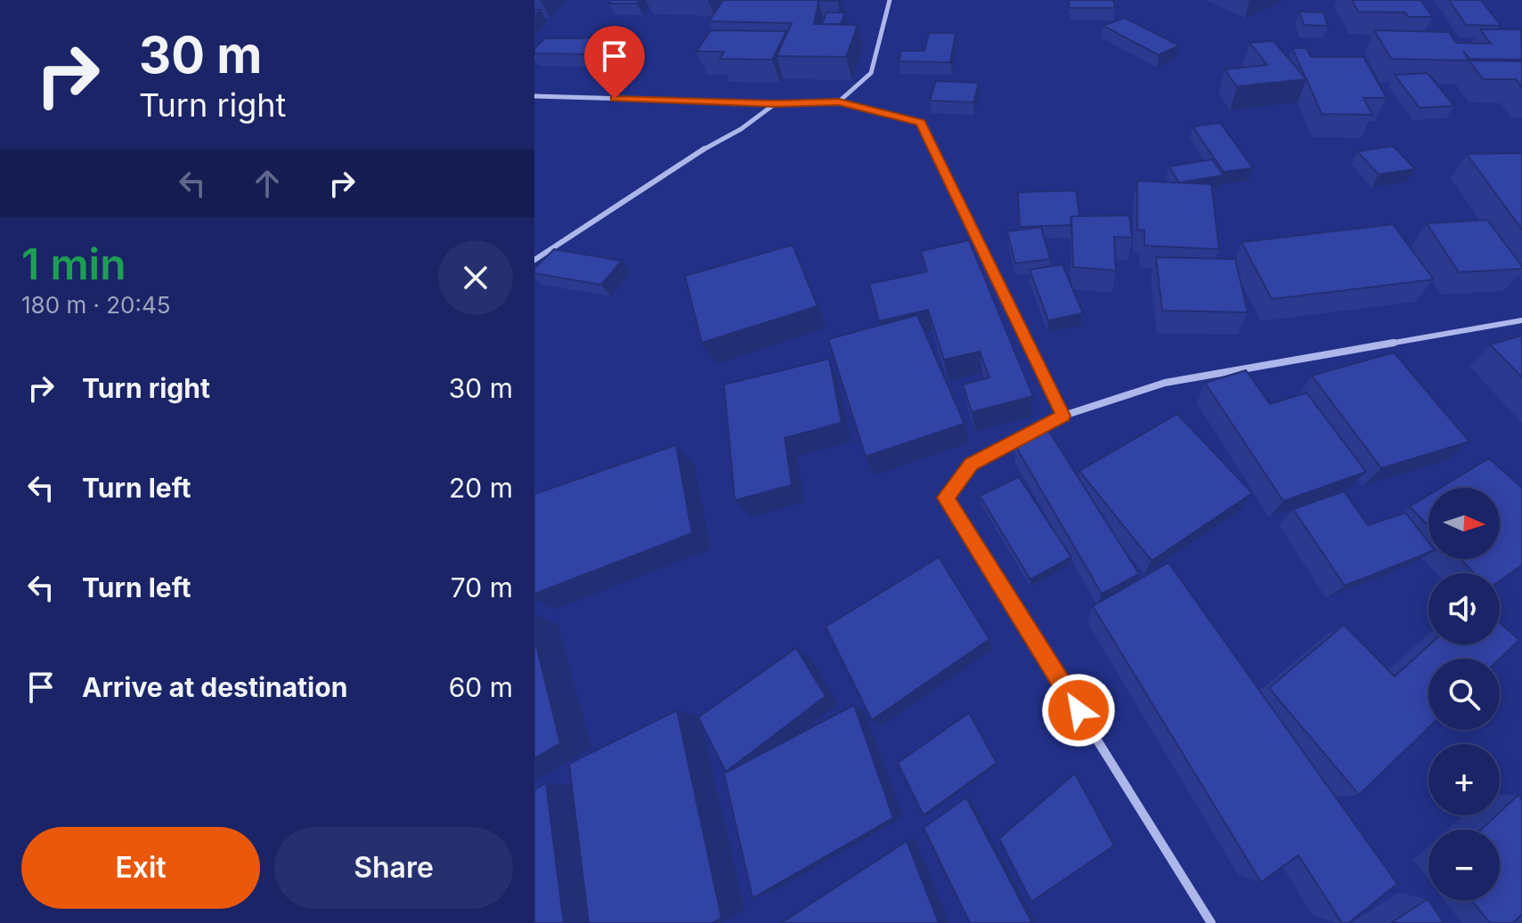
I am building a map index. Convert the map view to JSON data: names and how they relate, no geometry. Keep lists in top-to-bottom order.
{
  "north": "right",
  "page": {
    "turn": ["30 m", "Turn right"],
    "heading": ["1 min", "180 m · 20:45"],
    "list": [
      {
        "name": "Turn right",
        "value": "30 m"
      },
      {
        "name": "Turn left",
        "value": "20 m"
      },
      {
        "name": "Turn left",
        "value": "70 m"
      },
      {
        "name": "Arrive at destination",
        "value": "60 m"
      }
    ],
    "map_buttons": ["+", "−"],
    "buttons": ["Exit", "Share"]
  }
}
